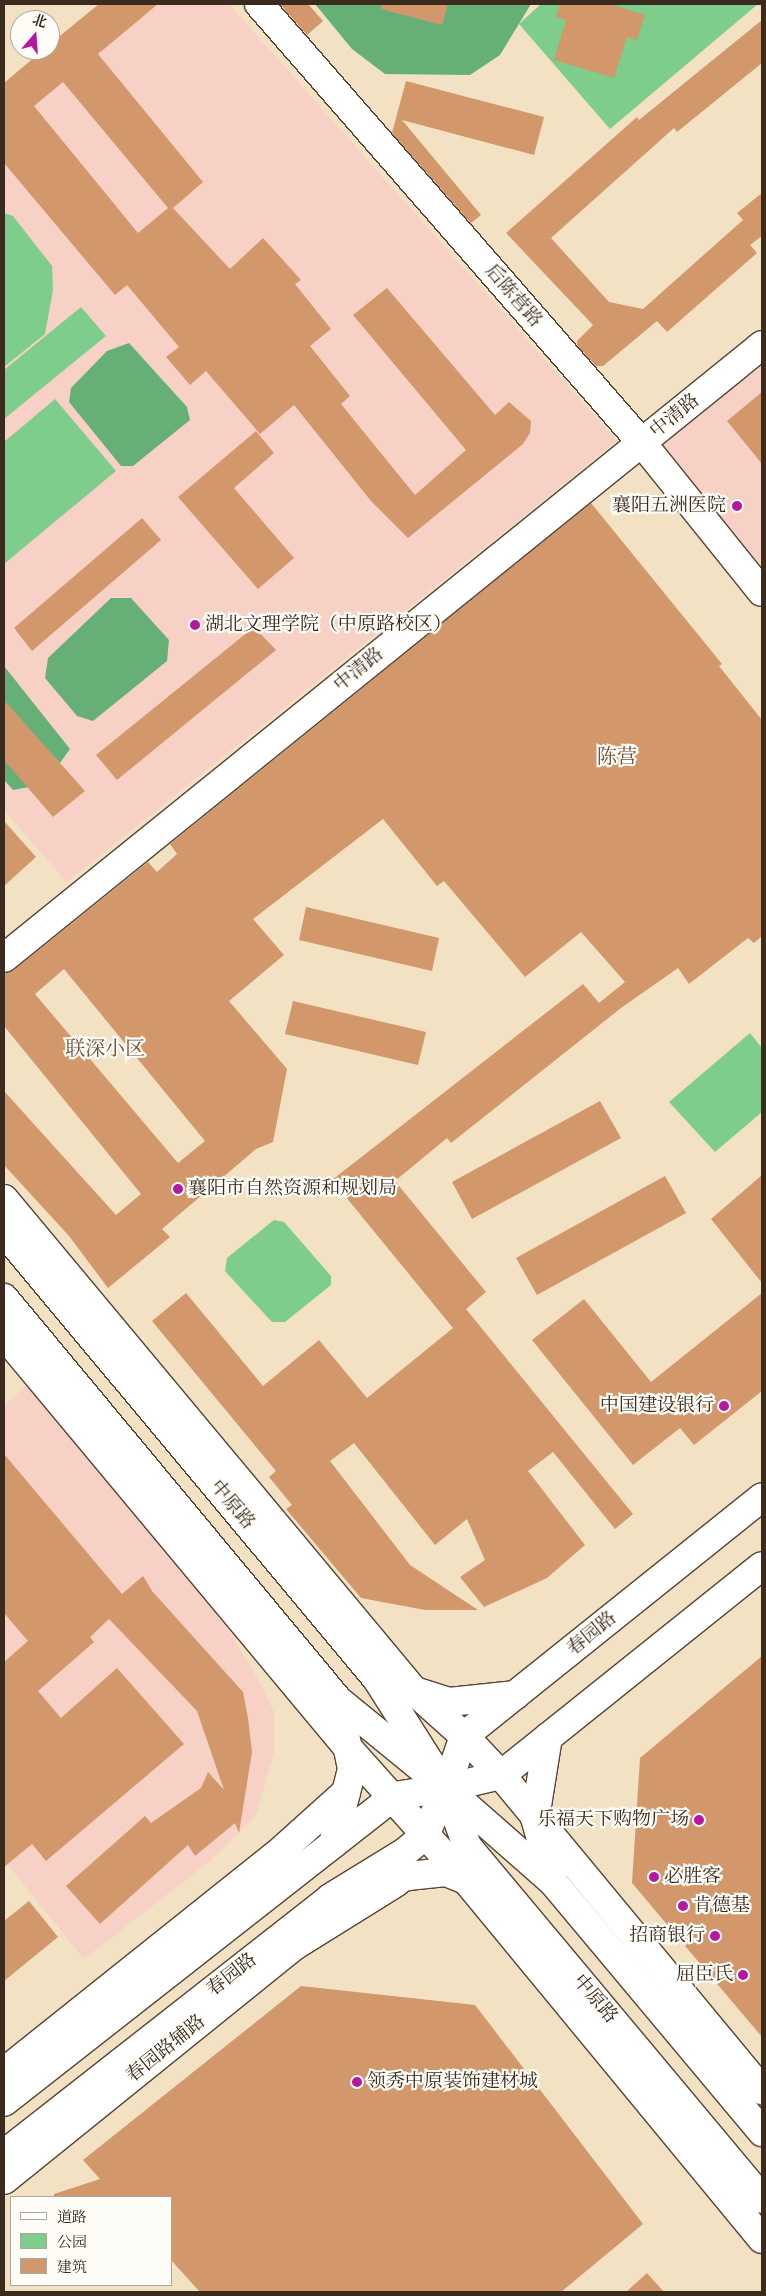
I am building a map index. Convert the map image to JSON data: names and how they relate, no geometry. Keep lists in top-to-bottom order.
{
  "streets": {
    "street": [
      "后陈营路",
      "中清路",
      "中原路",
      "春园路",
      "春园路辅路"
    ]
  },
  "crossings": [
    ["后陈营路", "中清路"],
    ["中原路", "春园路"]
  ],
  "districts": ["陈营", "联深小区"],
  "places": [
    "襄阳五洲医院",
    "湖北文理学院（中原路校区）",
    "襄阳市自然资源和规划局",
    "中国建设银行",
    "乐福天下购物广场",
    "必胜客",
    "肯德基",
    "招商银行",
    "屈臣氏",
    "领秀中原装饰建材城"
  ],
  "legend": ["道路", "公园", "建筑"],
  "north": "top"
}
